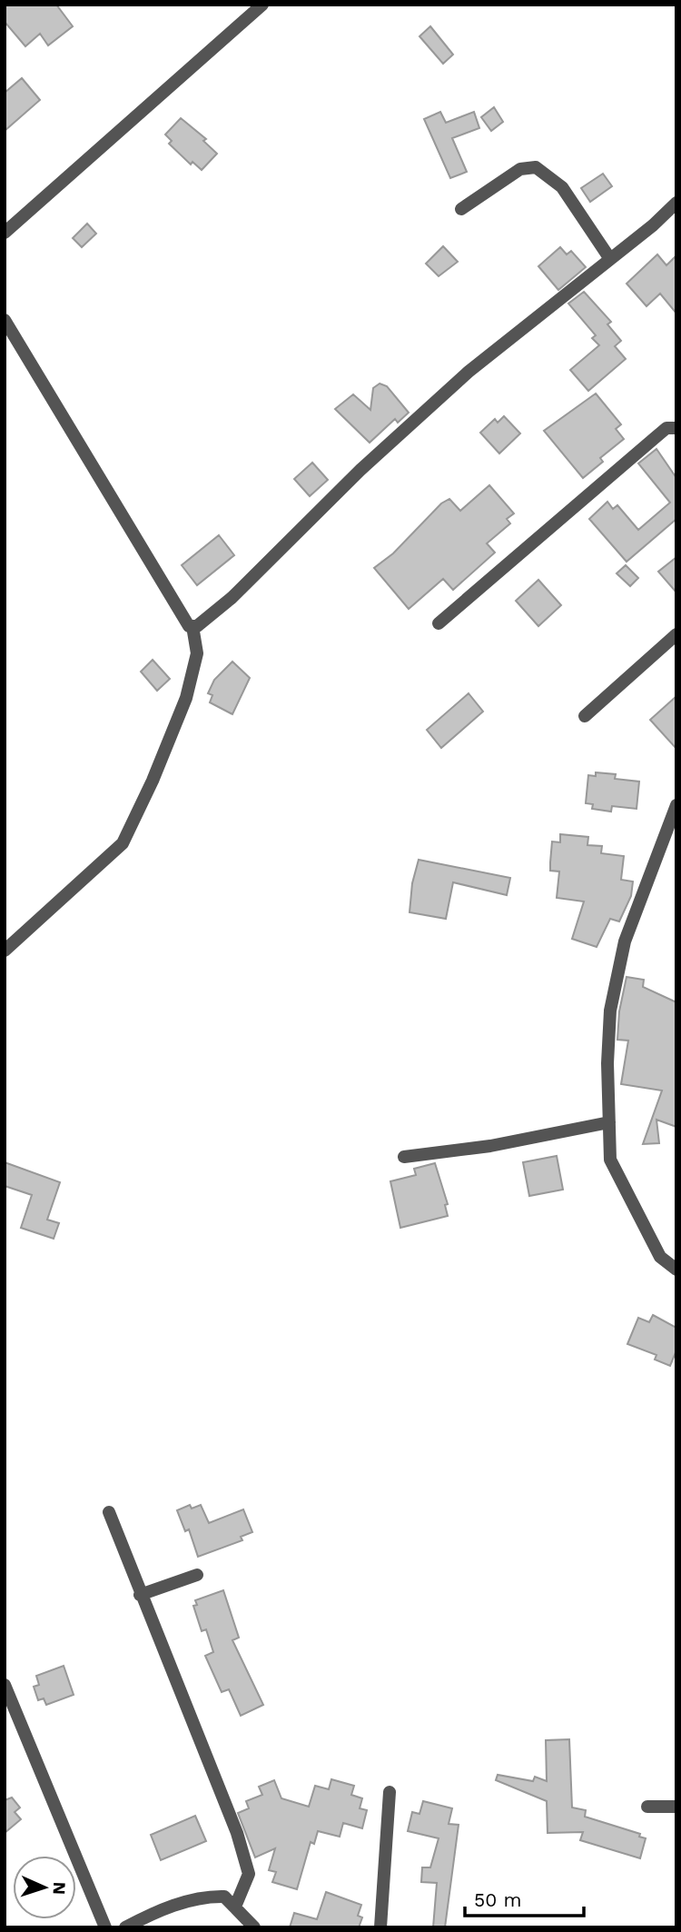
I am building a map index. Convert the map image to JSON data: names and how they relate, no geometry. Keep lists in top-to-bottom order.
{
  "scale_bar": "50 m",
  "north": "right"
}
